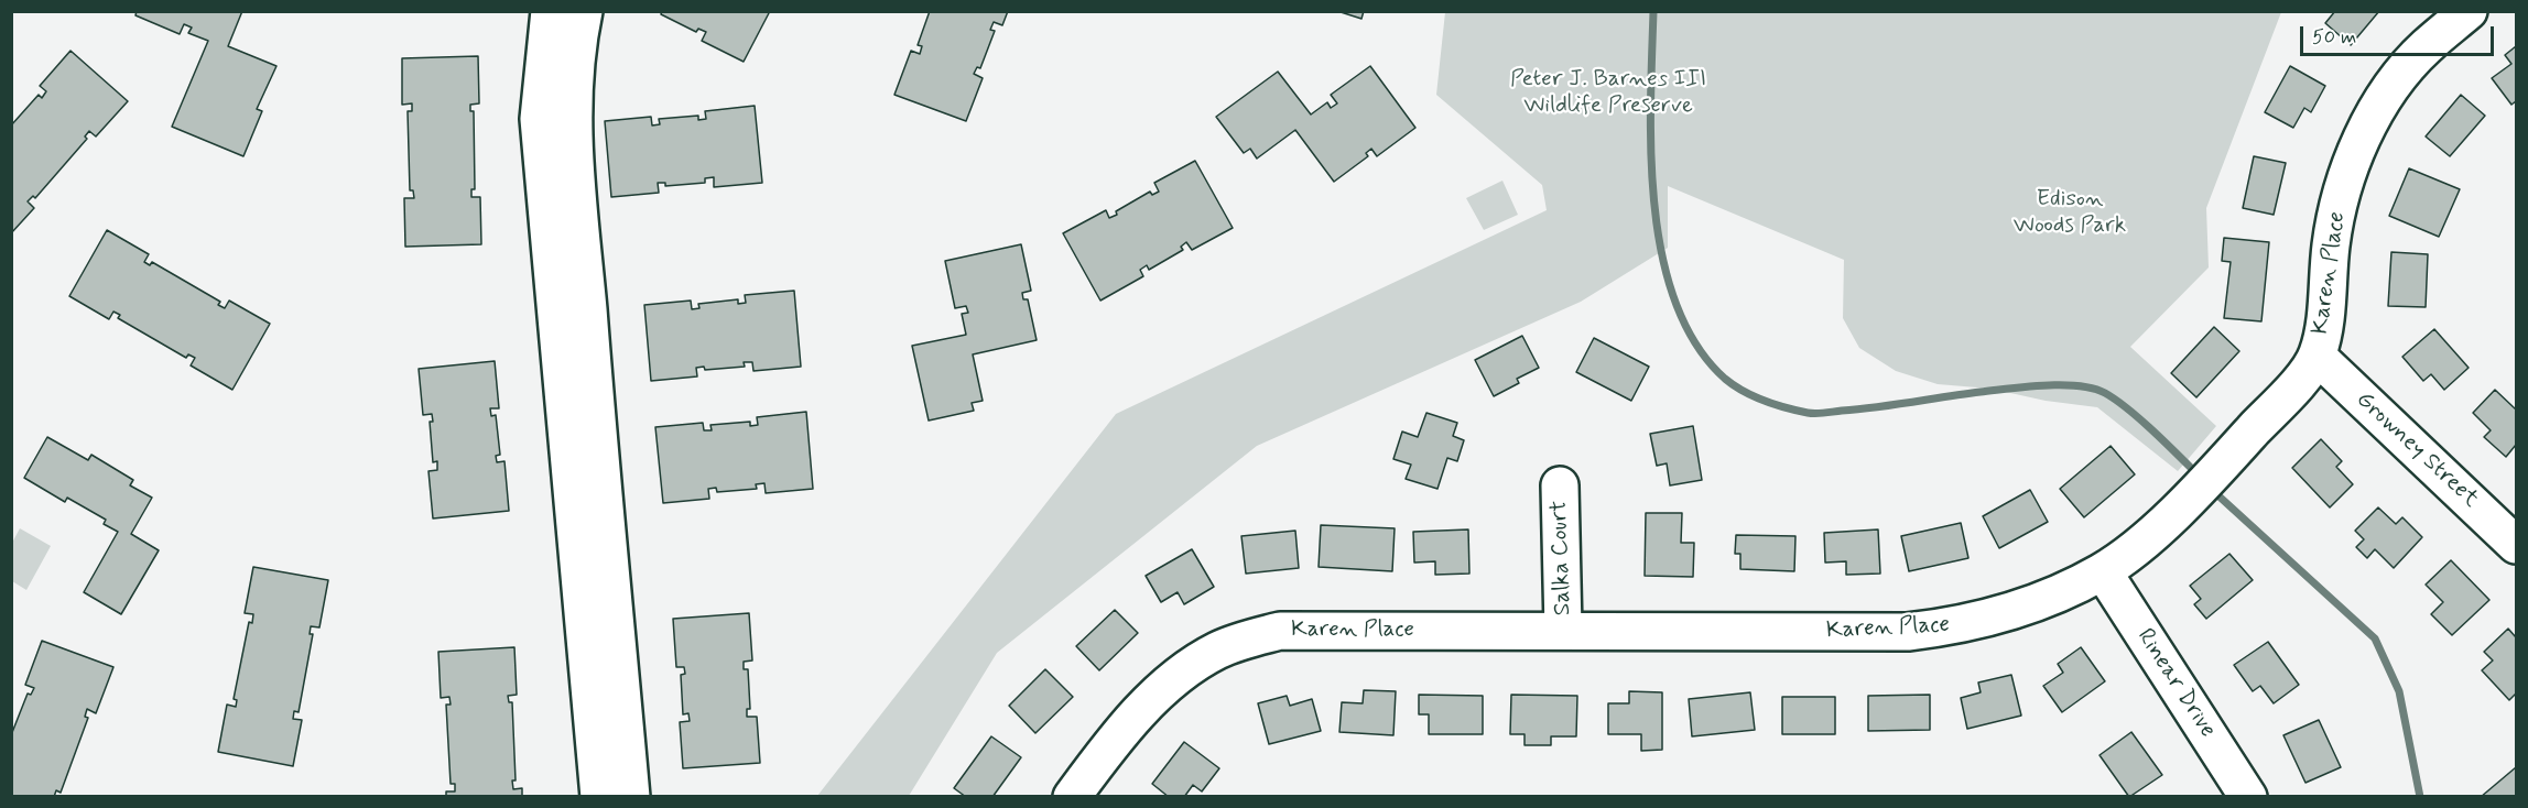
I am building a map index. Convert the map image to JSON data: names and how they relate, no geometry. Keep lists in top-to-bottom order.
{
  "streets": {
    "street": [
      "Karen Place",
      "Growney Street",
      "Salka Court",
      "Rinear Drive"
    ]
  },
  "crossings": [
    ["Karen Place", "Growney Street"],
    ["Karen Place", "Salka Court"],
    ["Karen Place", "Rinear Drive"]
  ],
  "parks": ["Peter J. Barnes III Wildlife Preserve", "Edison Woods Park"],
  "scale_bar": "50 m"
}
